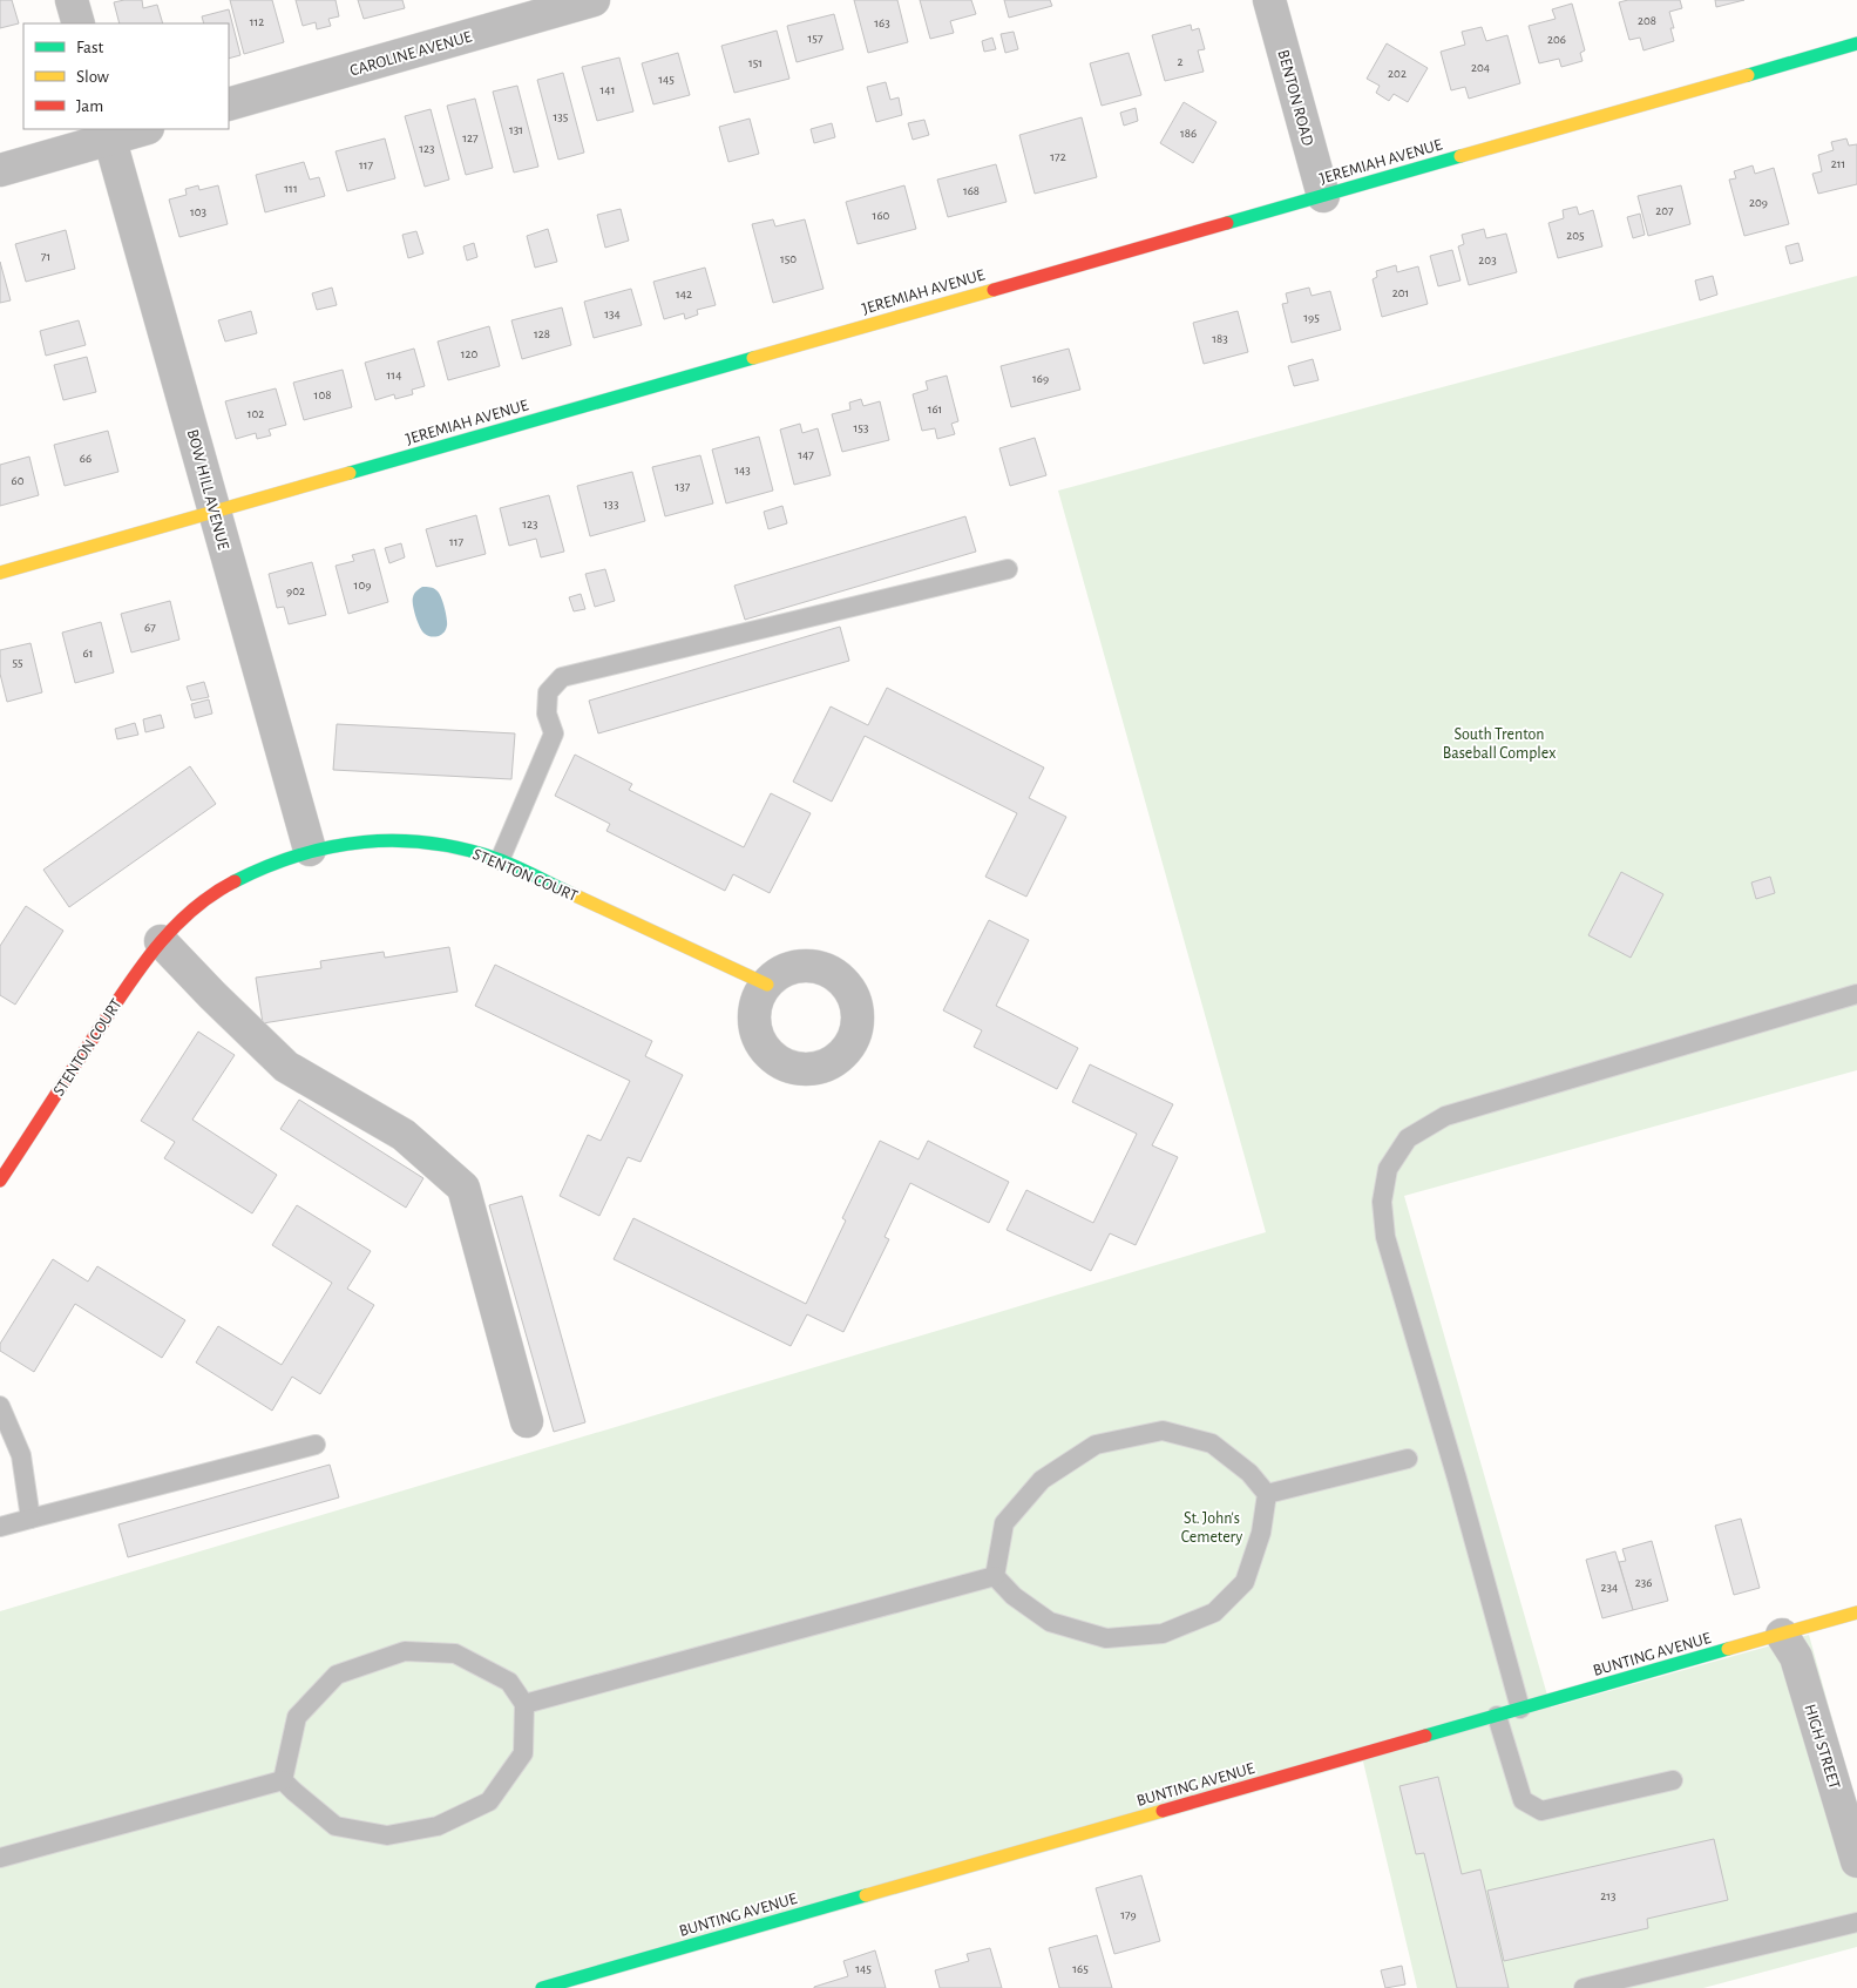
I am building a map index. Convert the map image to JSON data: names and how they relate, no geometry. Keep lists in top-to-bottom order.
{
  "streets": {
    "street": [
      "CAROLINE AVENUE",
      "BENTON ROAD",
      "JEREMIAH AVENUE",
      "BOW HILL AVENUE",
      "STENTON COURT",
      "BUNTING AVENUE",
      "HIGH STREET"
    ]
  },
  "crossings": [
    ["BENTON ROAD", "JEREMIAH AVENUE"],
    ["JEREMIAH AVENUE", "BOW HILL AVENUE"],
    ["BOW HILL AVENUE", "STENTON COURT"],
    ["BUNTING AVENUE", "HIGH STREET"]
  ],
  "parks": ["South Trenton Baseball Complex", "St. John's Cemetery"],
  "house_numbers": [
    "208",
    "112",
    "163",
    "157",
    "206",
    "2",
    "151",
    "204",
    "202",
    "145",
    "141",
    "135",
    "131",
    "186",
    "127",
    "123",
    "172",
    "211",
    "117",
    "111",
    "168",
    "209",
    "207",
    "103",
    "160",
    "205",
    "71",
    "150",
    "203",
    "201",
    "142",
    "134",
    "195",
    "128",
    "183",
    "120",
    "114",
    "169",
    "108",
    "161",
    "102",
    "153",
    "147",
    "66",
    "143",
    "60",
    "137",
    "133",
    "123",
    "117",
    "109",
    "902",
    "67",
    "61",
    "55",
    "236",
    "234",
    "213",
    "179",
    "145",
    "165"
  ],
  "legend": ["Fast", "Slow", "Jam"]
}
